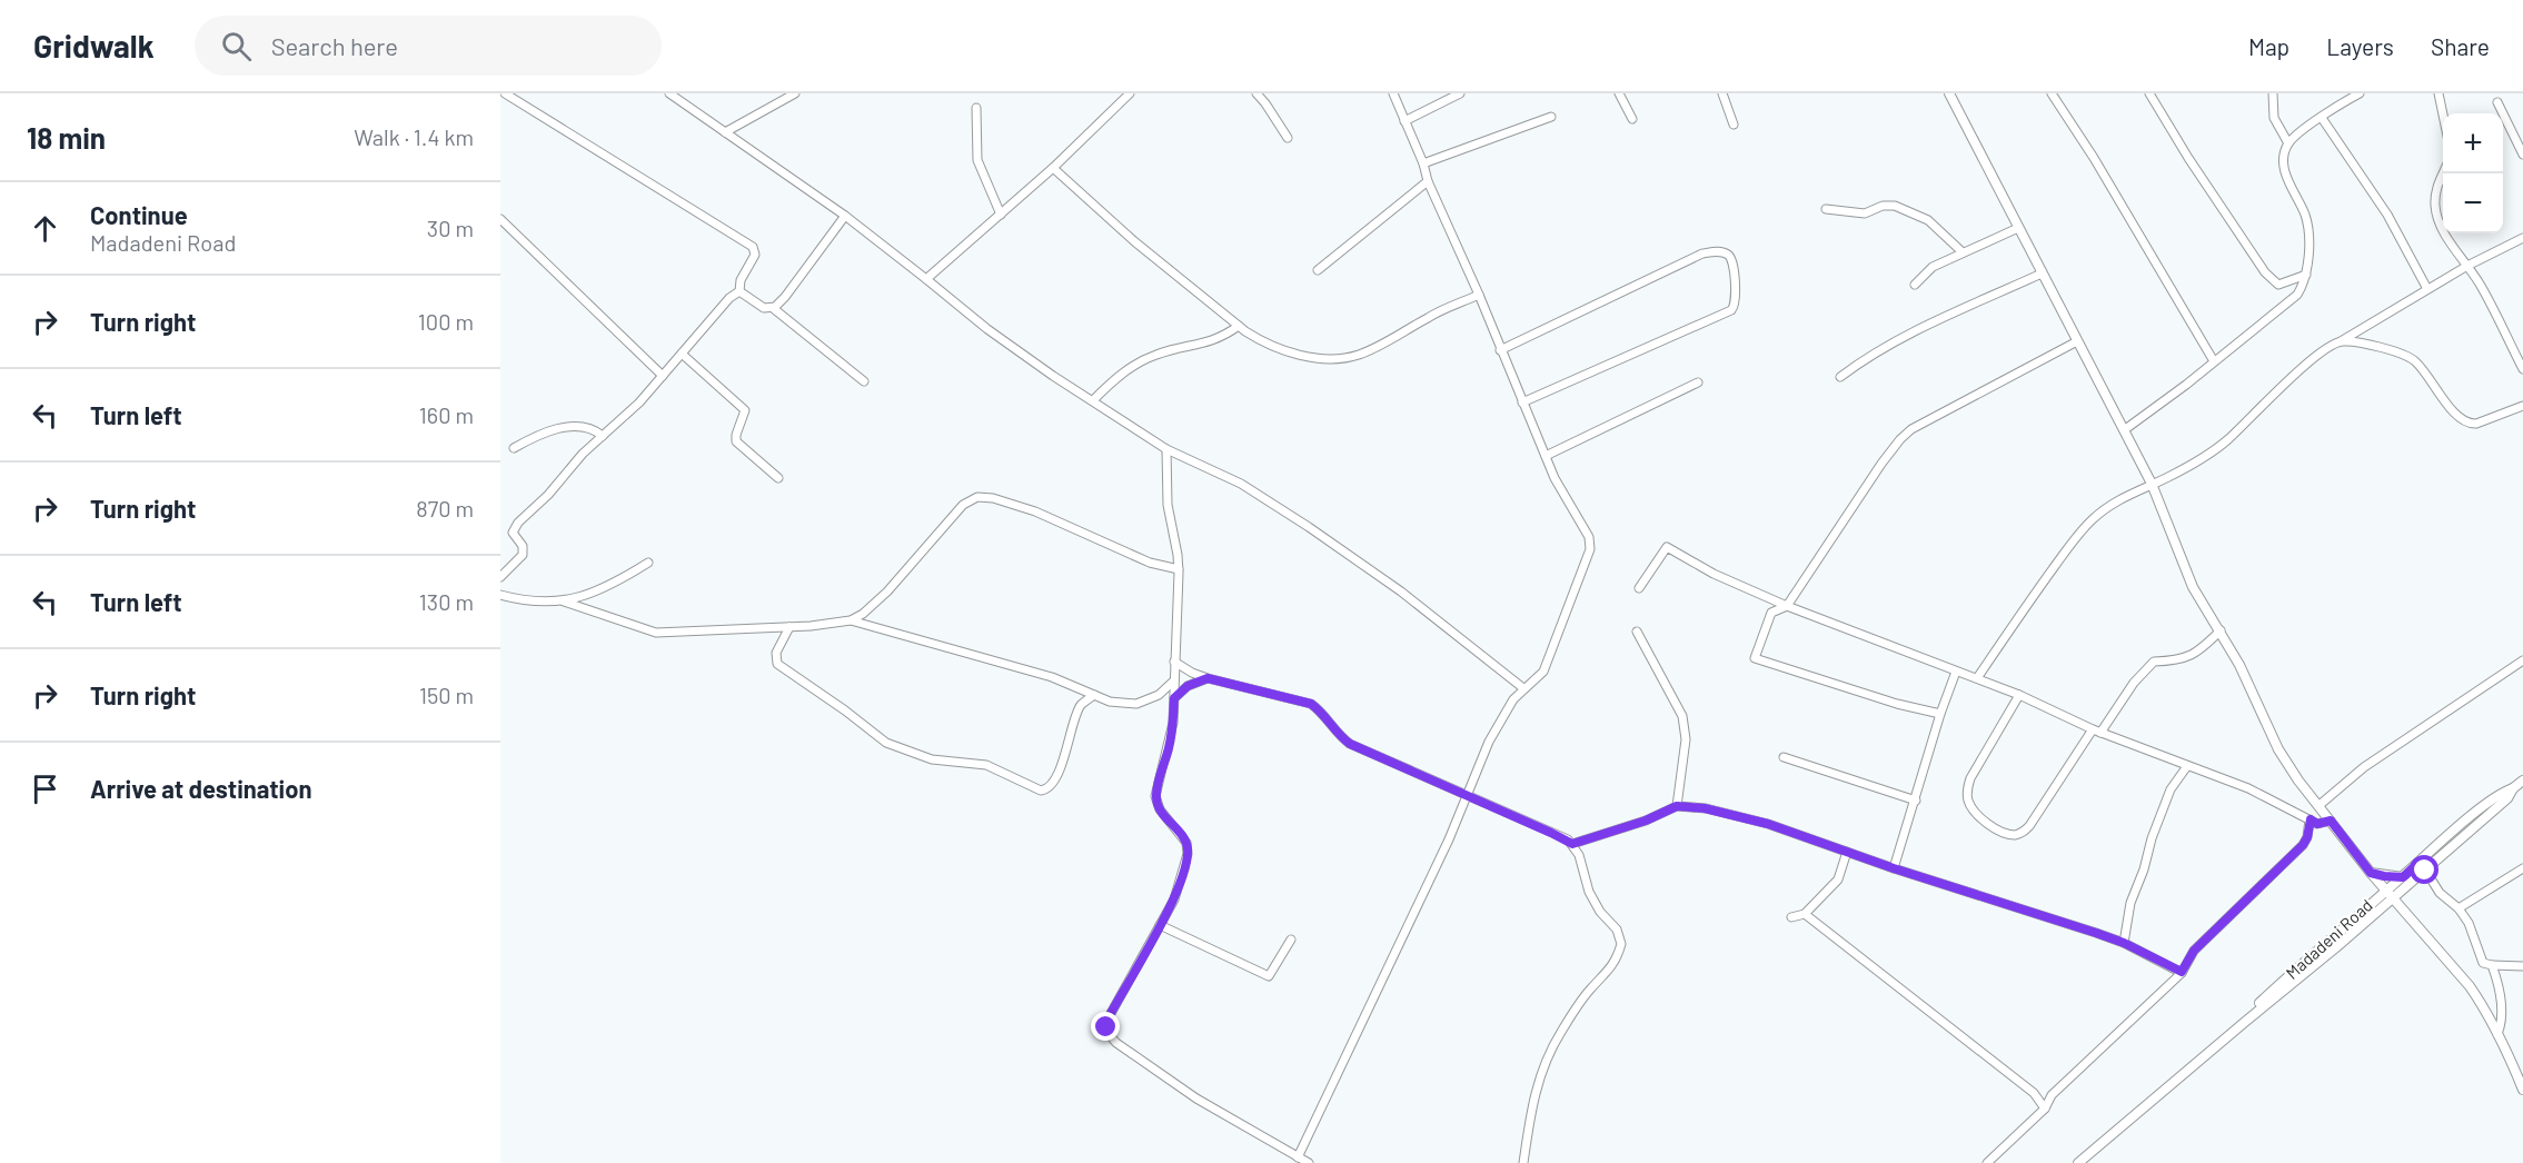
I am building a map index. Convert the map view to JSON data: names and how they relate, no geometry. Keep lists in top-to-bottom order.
{
  "streets": {
    "street": ["Madadeni Road"]
  },
  "page": {
    "header": "Gridwalk",
    "search": "Search here",
    "nav": ["Map", "Layers", "Share"],
    "heading": ["18 min", "Walk · 1.4 km"],
    "map_buttons": ["+", "−"],
    "list": [
      ["Continue", "Madadeni Road", "30 m"],
      ["Turn right", "100 m"],
      ["Turn left", "160 m"],
      ["Turn right", "870 m"],
      ["Turn left", "130 m"],
      ["Turn right", "150 m"],
      "Arrive at destination"
    ]
  }
}
